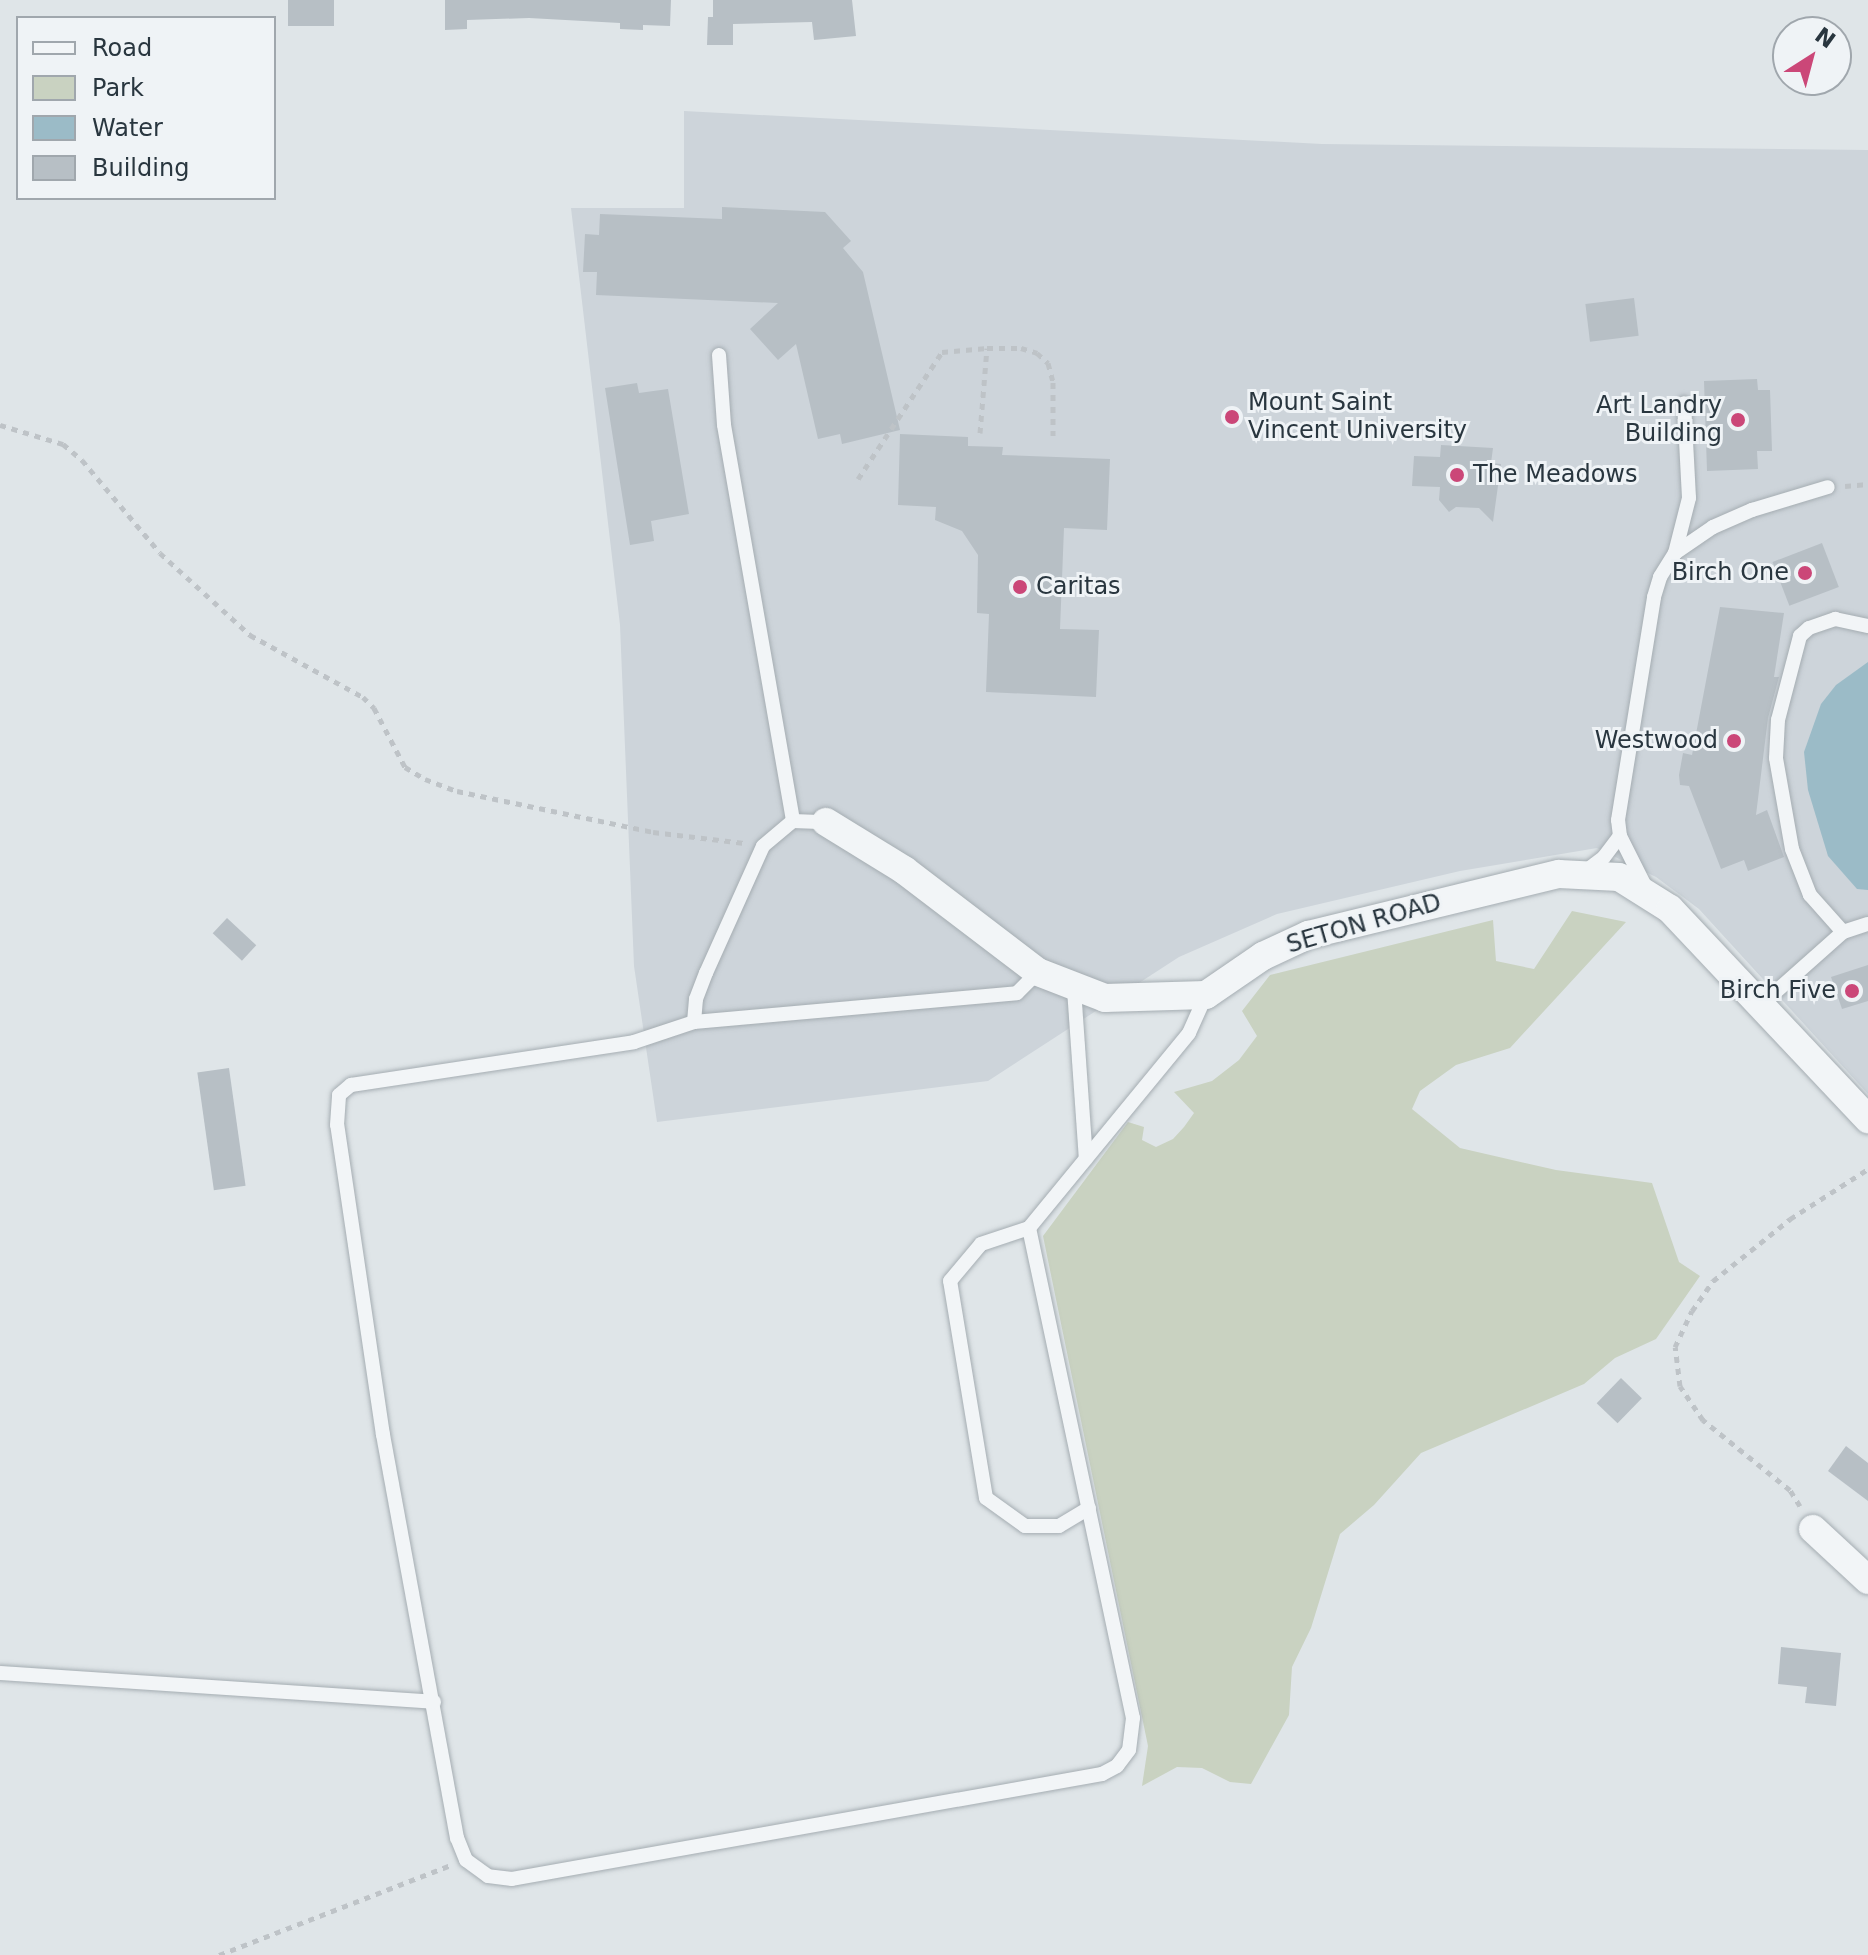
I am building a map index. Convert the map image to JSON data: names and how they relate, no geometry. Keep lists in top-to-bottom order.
{
  "streets": {
    "street": ["SETON ROAD"]
  },
  "places": [
    "Mount Saint Vincent University",
    "Art Landry Building",
    "The Meadows",
    "Birch One",
    "Caritas",
    "Westwood",
    "Birch Five"
  ],
  "legend": [
    "Road",
    "Park",
    "Water",
    "Building"
  ],
  "north": "top right"
}
